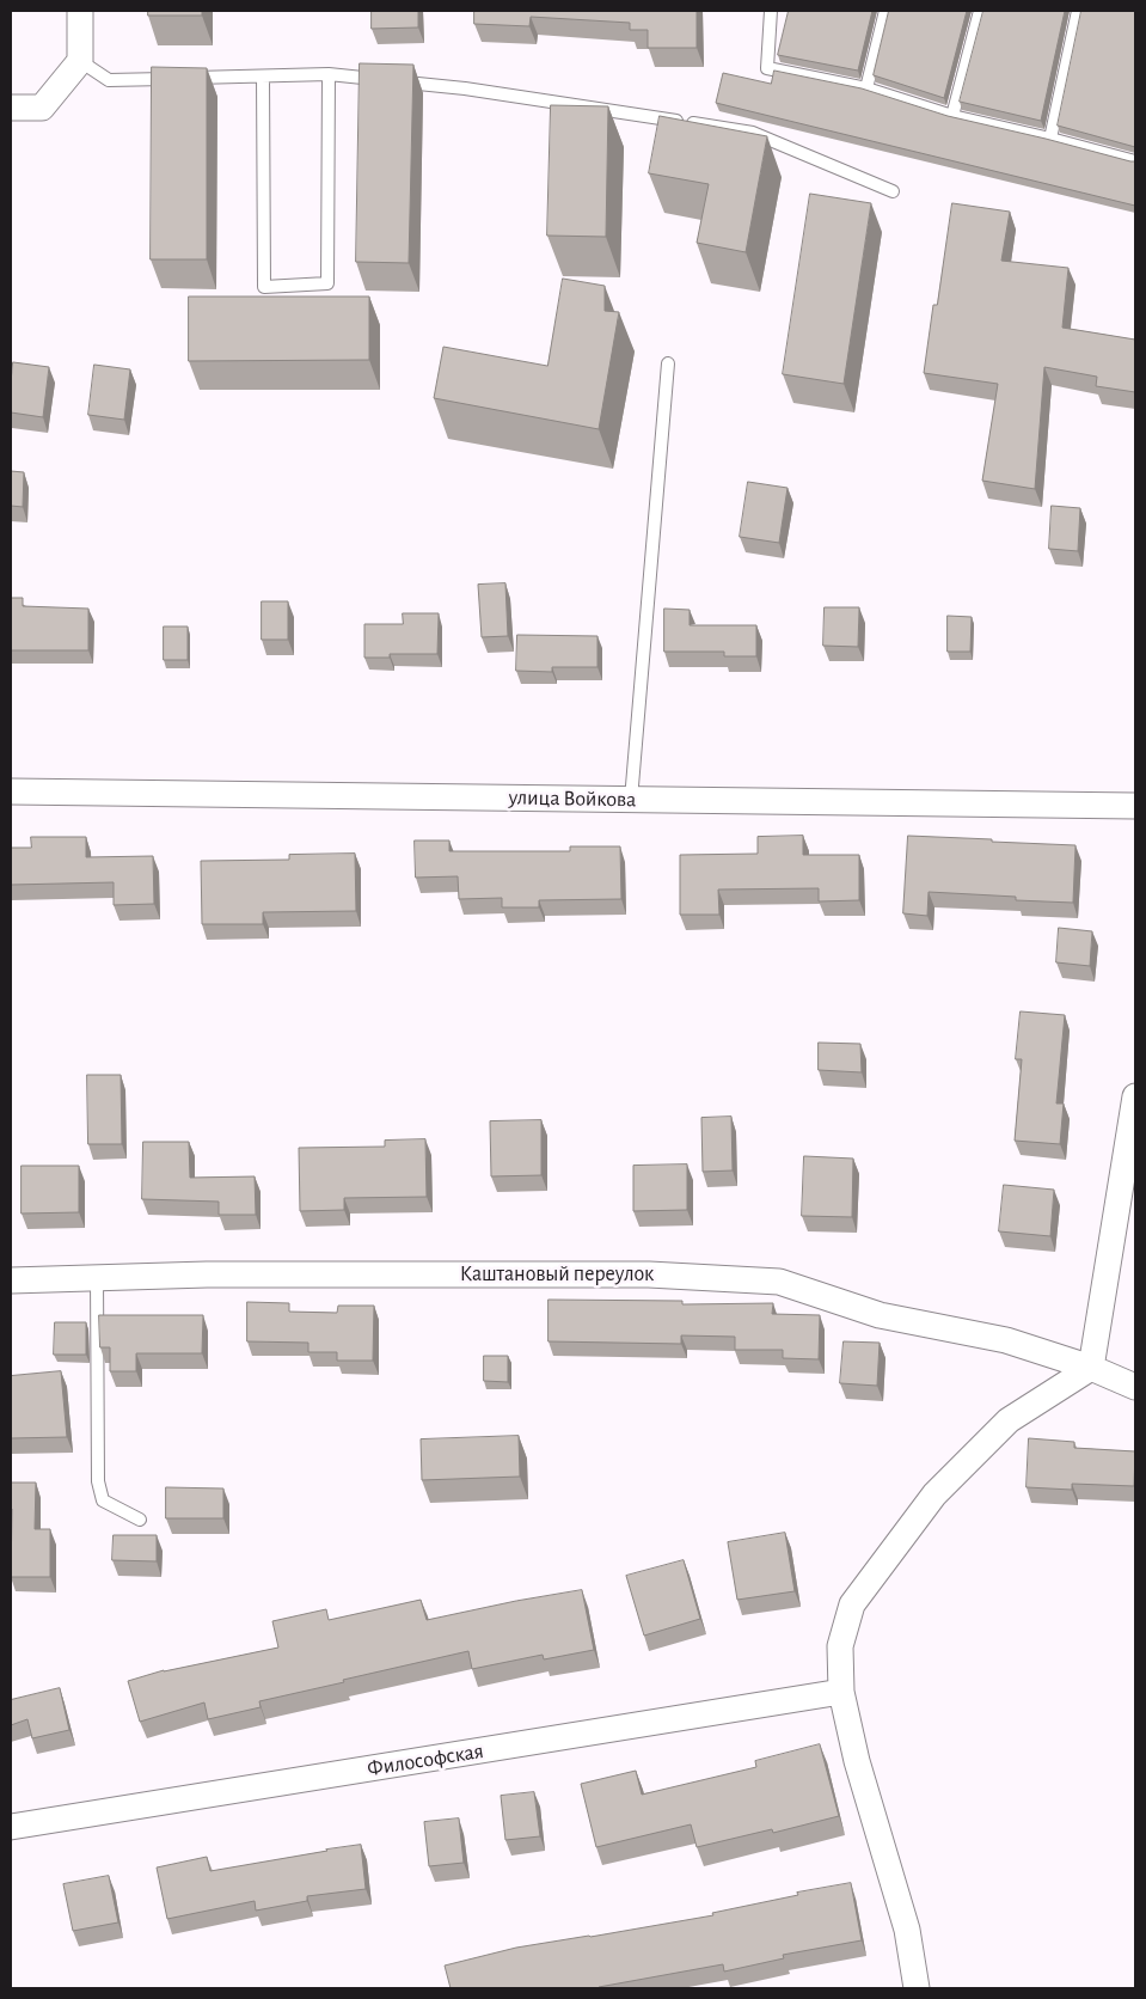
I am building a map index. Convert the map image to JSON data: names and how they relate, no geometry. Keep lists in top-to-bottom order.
{
  "streets": {
    "street": ["улица Войкова", "Каштановый переулок", "Философская"]
  }
}
